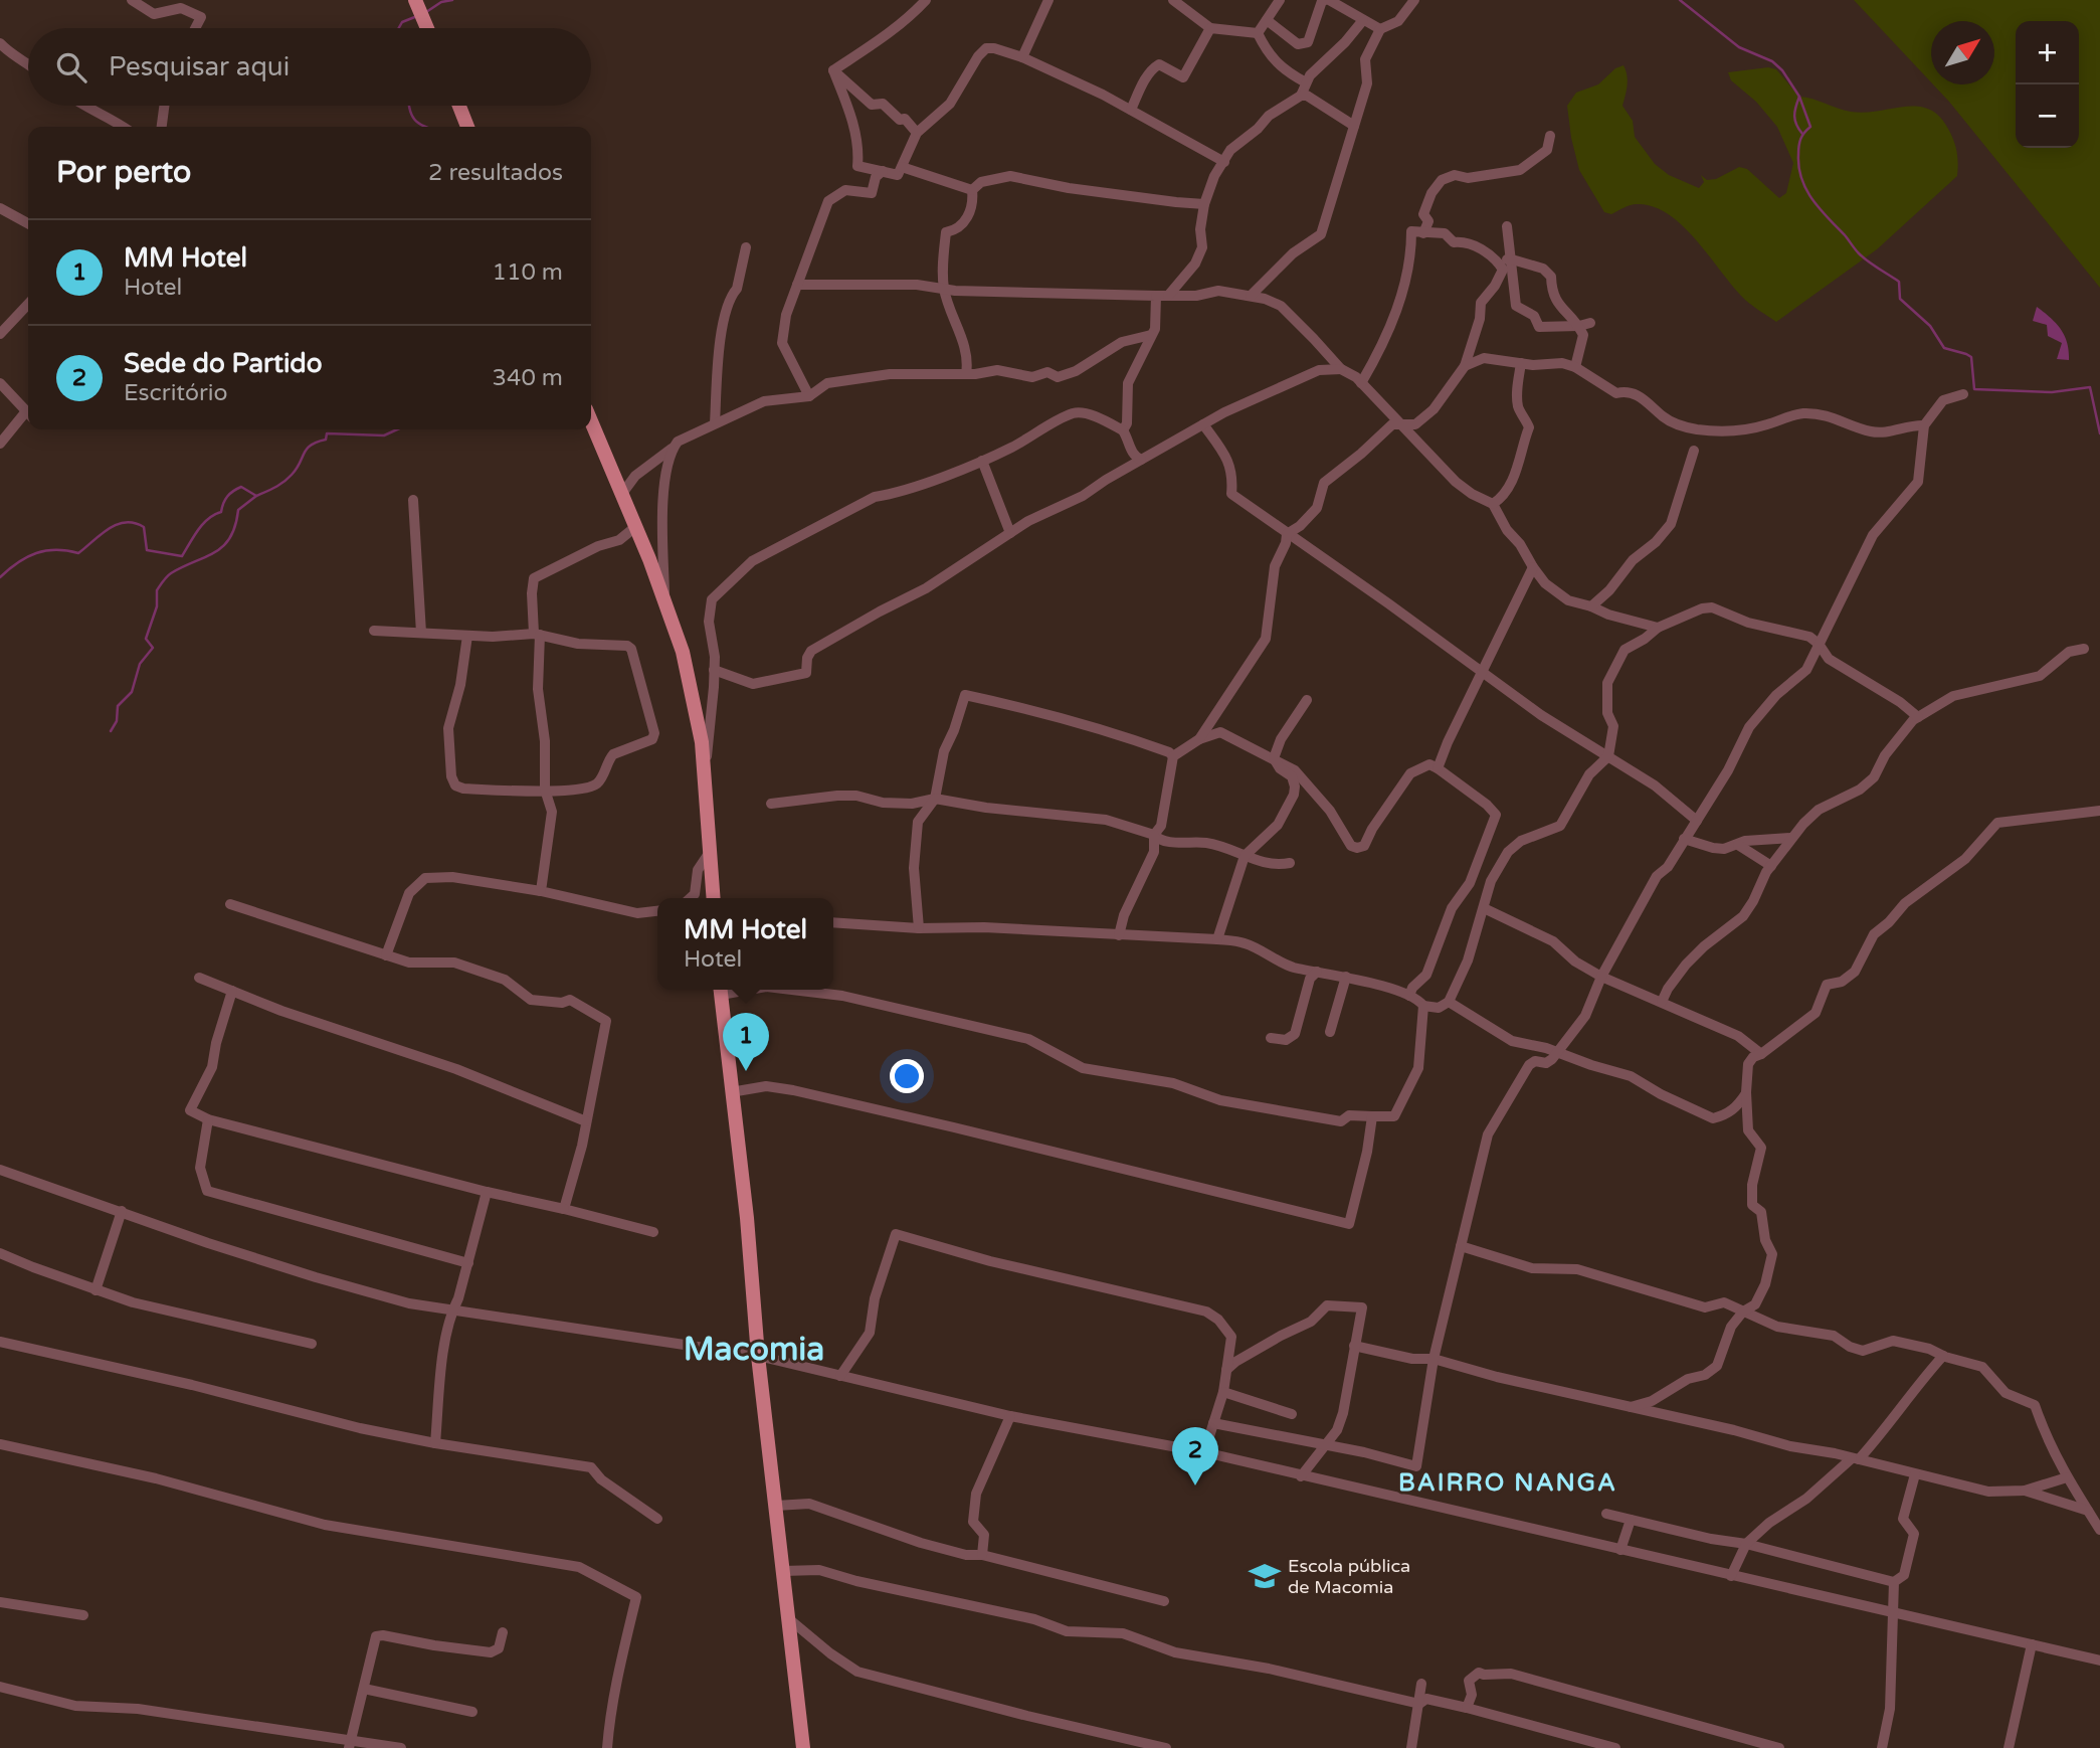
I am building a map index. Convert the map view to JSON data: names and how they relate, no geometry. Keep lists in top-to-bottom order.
{
  "districts": ["Macomia", "BAIRRO NANGA"],
  "places": {
    "school or university": ["Escola pública de Macomia"]
  },
  "north": "top right",
  "page": {
    "map_buttons": ["+", "−"],
    "search": "Pesquisar aqui",
    "heading": ["Por perto", "2 resultados"],
    "list": [
      {
        "mark": "1",
        "name": "MM Hotel",
        "note": "Hotel",
        "value": "110 m"
      },
      {
        "mark": "2",
        "name": "Sede do Partido",
        "note": "Escritório",
        "value": "340 m"
      }
    ],
    "popup": ["MM Hotel", "Hotel"],
    "pins": ["1", "2"]
  }
}
